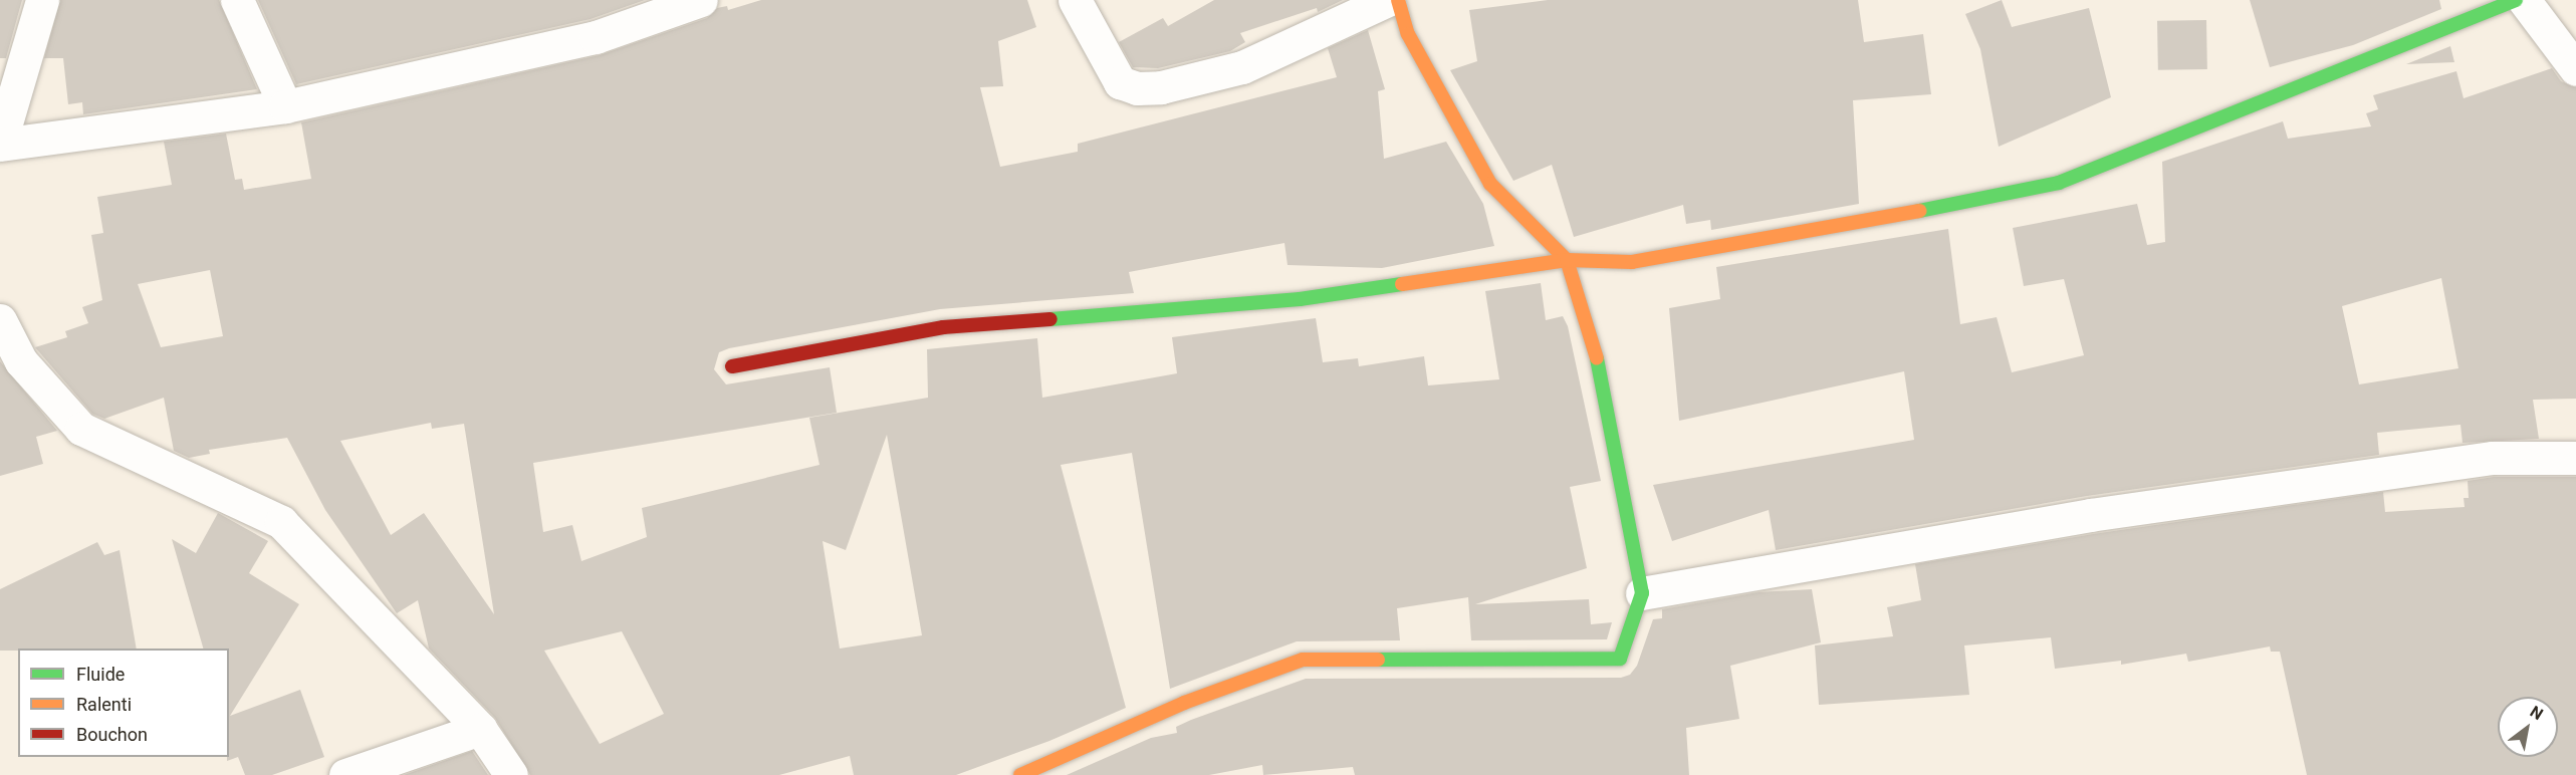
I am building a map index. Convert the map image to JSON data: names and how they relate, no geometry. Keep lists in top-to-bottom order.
{
  "legend": ["Fluide", "Ralenti", "Bouchon"],
  "north": "top right"
}
